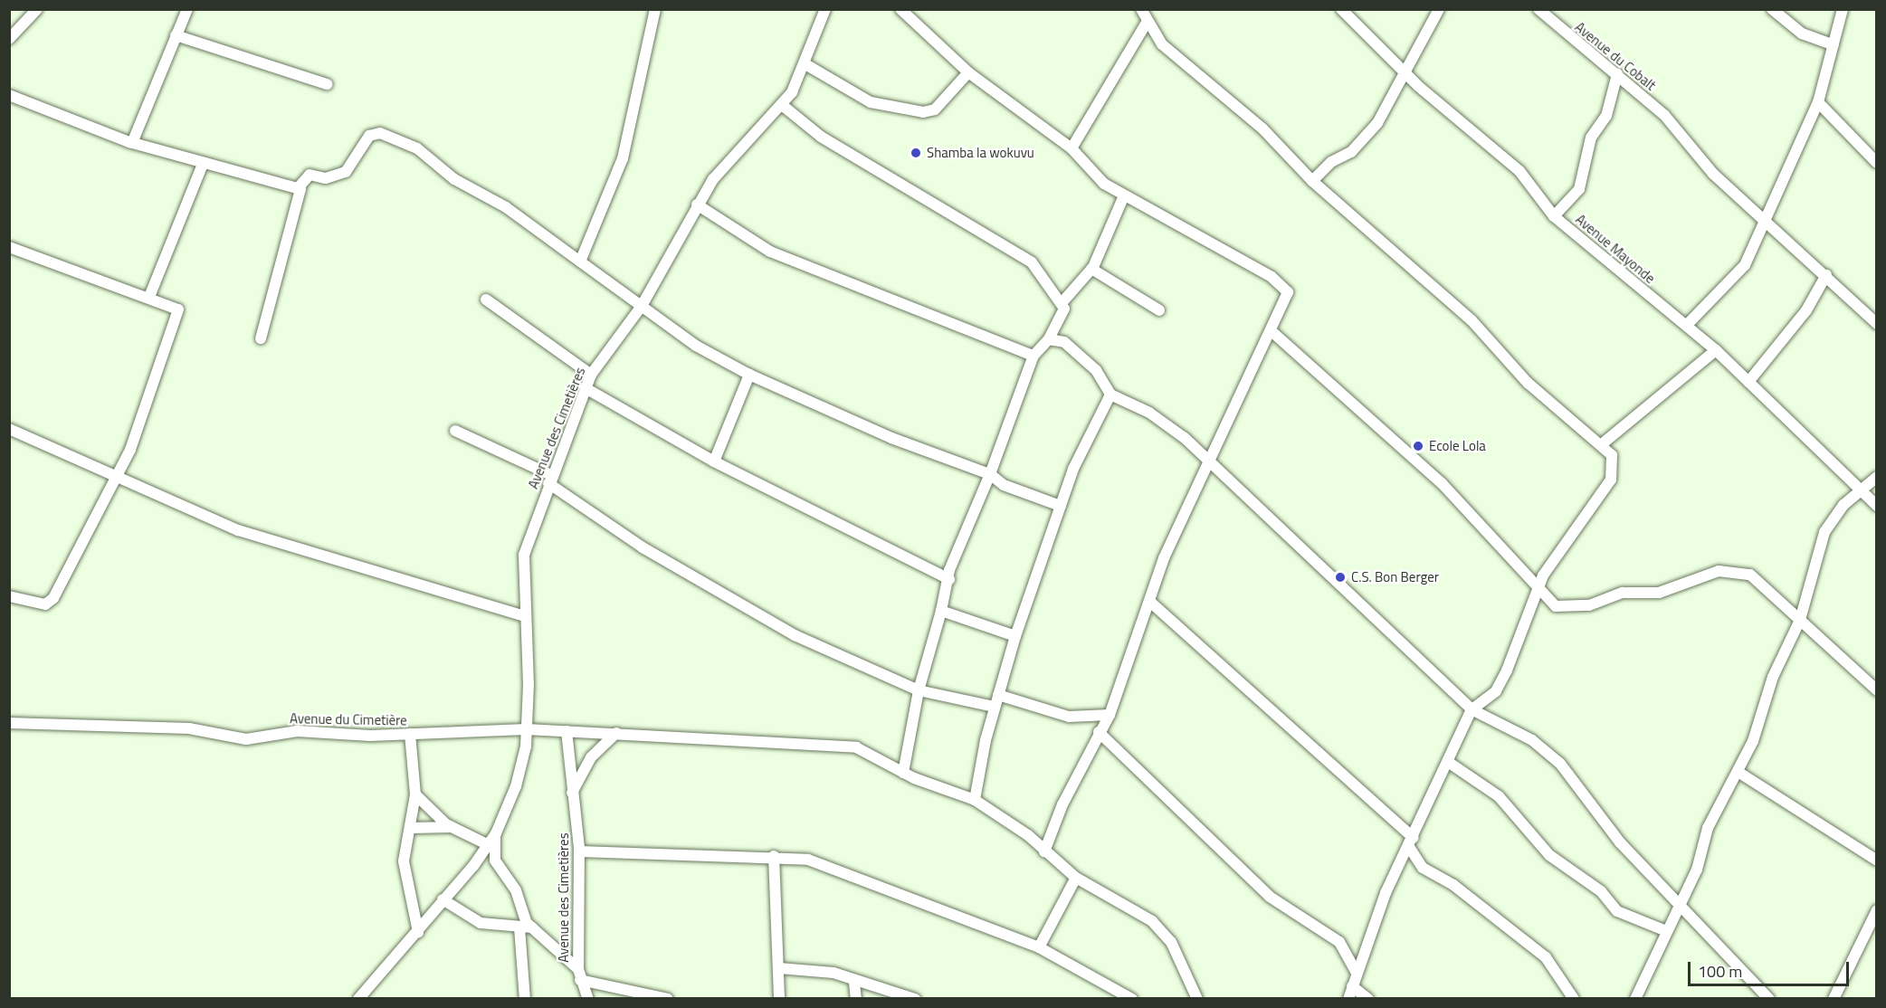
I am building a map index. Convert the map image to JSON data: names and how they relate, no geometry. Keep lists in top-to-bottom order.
{
  "streets": {
    "street": [
      "Avenue du Cobalt",
      "Avenue Mayonde",
      "Avenue des Cimetières",
      "Avenue du Cimetière"
    ]
  },
  "crossings": [
    ["Avenue des Cimetières", "Avenue du Cimetière"]
  ],
  "places": ["Shamba la wokuvu", "Ecole Lola", "C.S. Bon Berger"],
  "scale_bar": "100 m"
}
